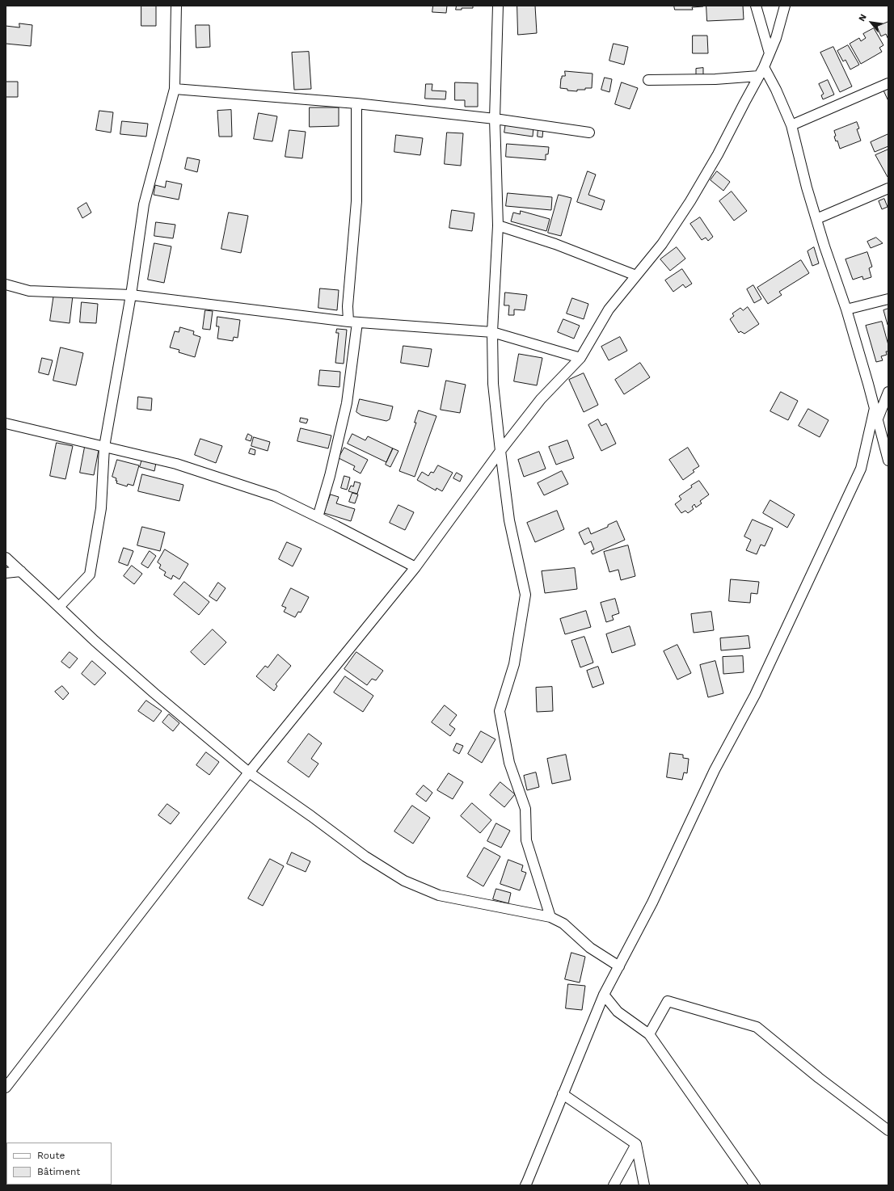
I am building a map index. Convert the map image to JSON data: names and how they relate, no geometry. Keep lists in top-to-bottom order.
{
  "legend": ["Route", "Bâtiment"],
  "north": "top left"
}
